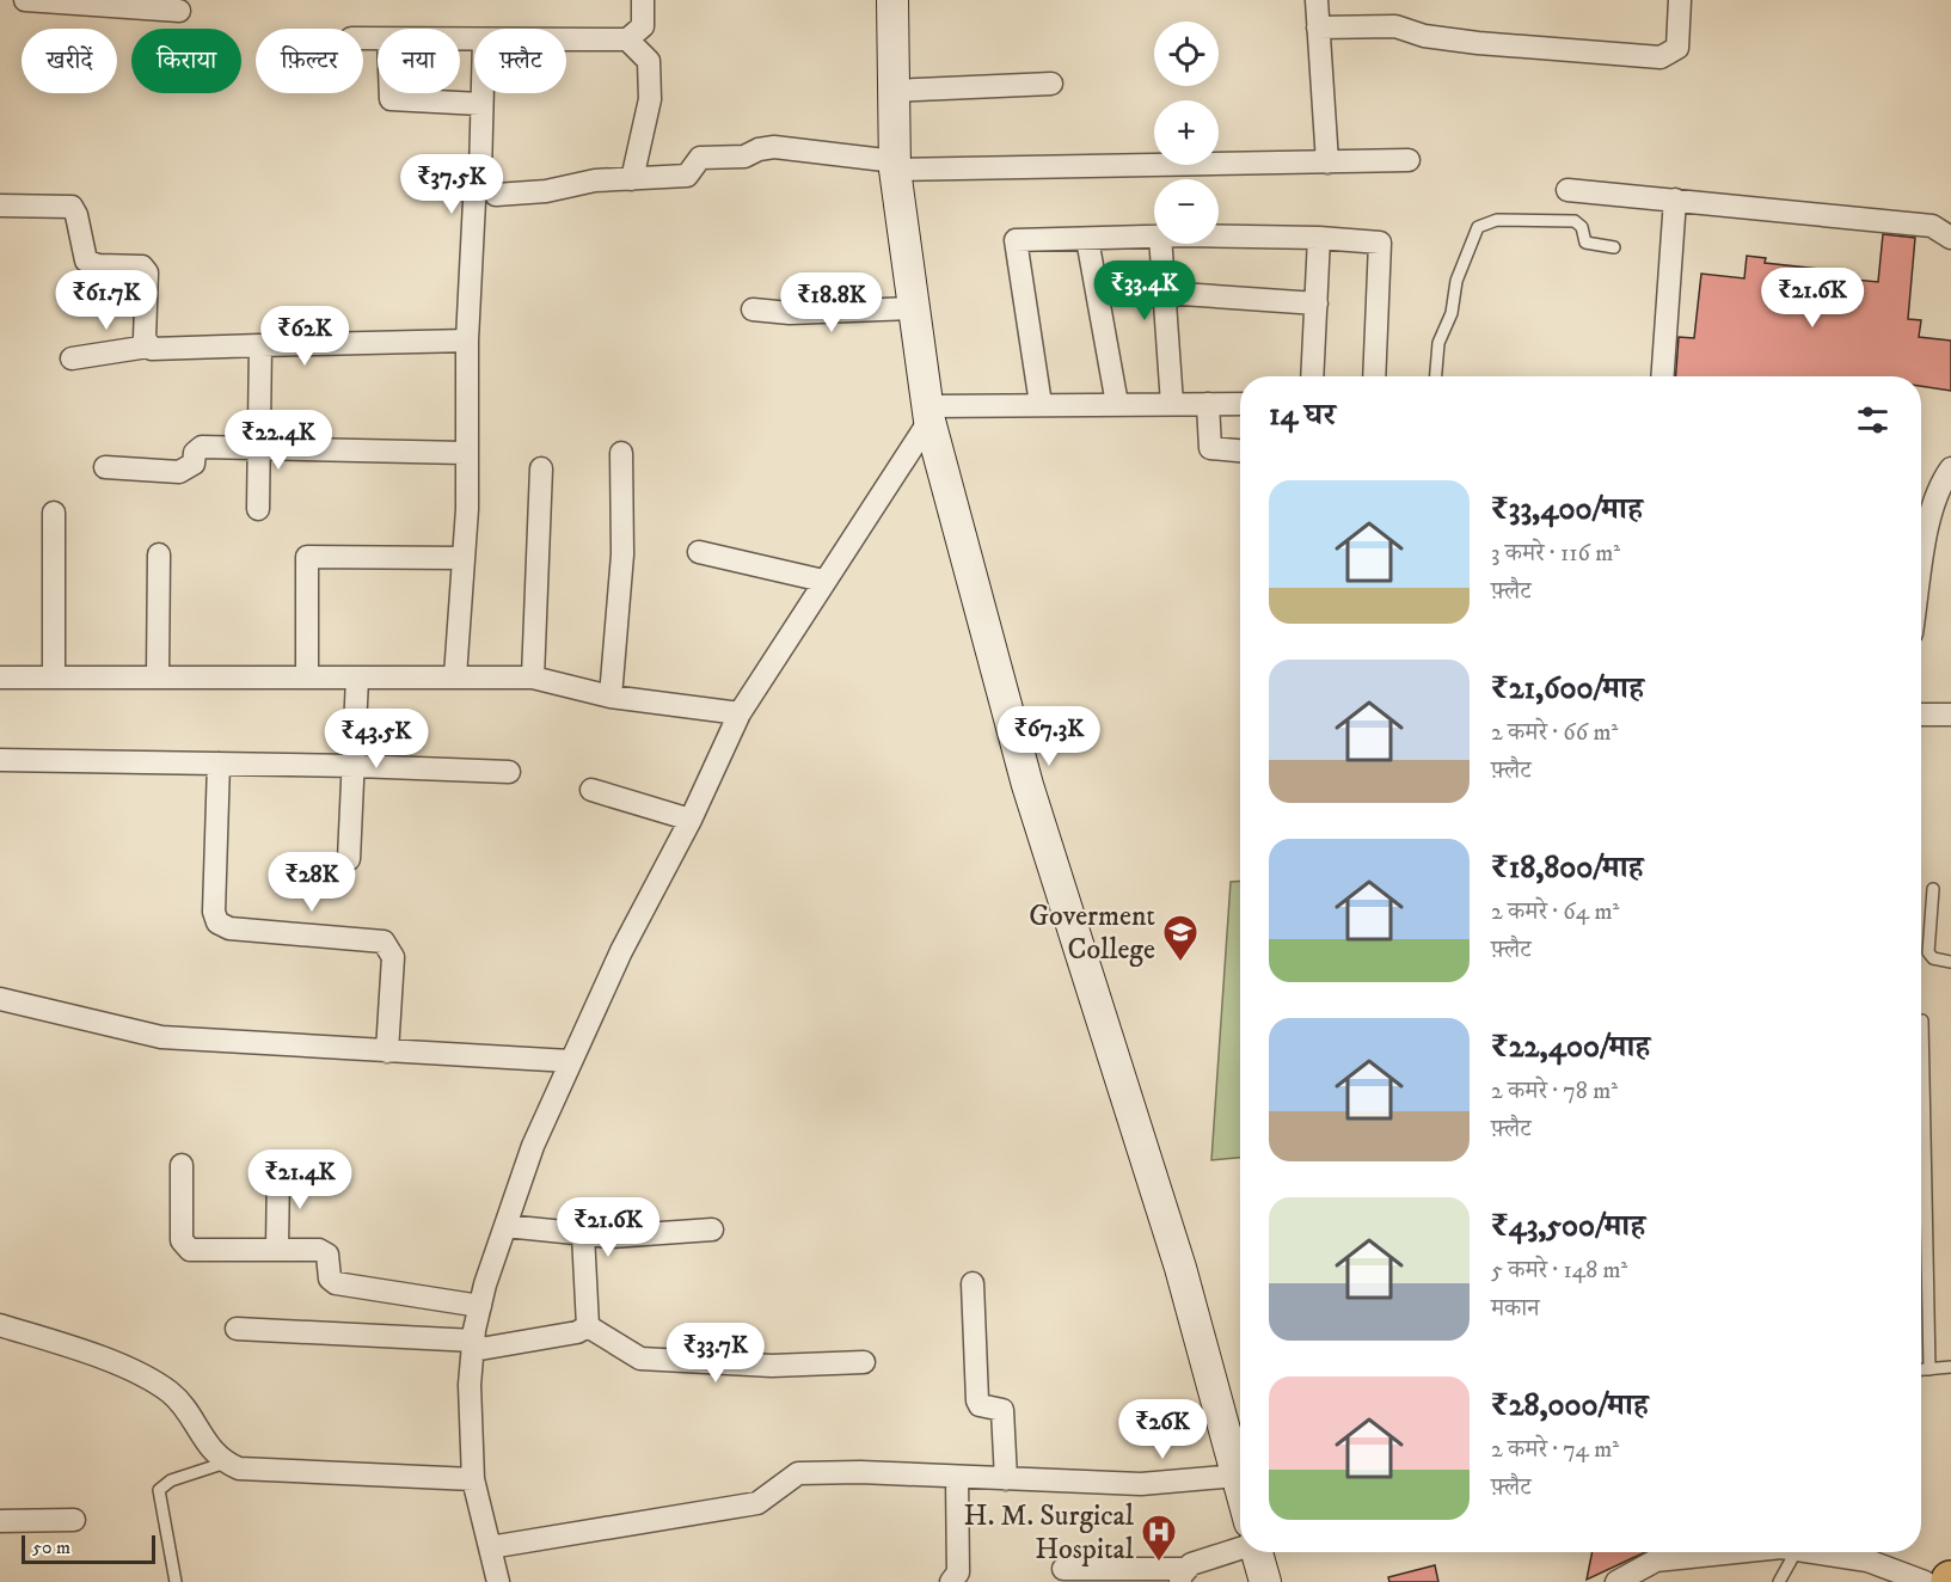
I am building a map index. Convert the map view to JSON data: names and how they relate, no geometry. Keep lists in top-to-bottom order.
{
  "places": {
    "school or university": ["Goverment College"],
    "hospital": ["H. M. Surgical Hospital"]
  },
  "scale_bar": "50 m",
  "page": {
    "map_buttons": ["+", "−"],
    "chip": [
      "खरीदें",
      "किराया",
      "फ़िल्टर",
      "नया",
      "फ़्लैट"
    ],
    "price": [
      "₹37.5K",
      "₹33.4K",
      "₹21.6K",
      "₹61.7K",
      "₹18.8K",
      "₹62K",
      "₹22.4K",
      "₹67.3K",
      "₹43.5K",
      "₹28K",
      "₹21.4K",
      "₹21.6K",
      "₹33.7K",
      "₹26K"
    ],
    "heading": "14 घर",
    "list": [
      {
        "name": "₹33,400/माह",
        "note": "3 कमरे · 116 m² · फ़्लैट"
      },
      {
        "name": "₹21,600/माह",
        "note": "2 कमरे · 66 m² · फ़्लैट"
      },
      {
        "name": "₹18,800/माह",
        "note": "2 कमरे · 64 m² · फ़्लैट"
      },
      {
        "name": "₹22,400/माह",
        "note": "2 कमरे · 78 m² · फ़्लैट"
      },
      {
        "name": "₹43,500/माह",
        "note": "5 कमरे · 148 m² · मकान"
      },
      {
        "name": "₹28,000/माह",
        "note": "2 कमरे · 74 m² · फ़्लैट"
      }
    ],
    "scale": "50 m"
  }
}
